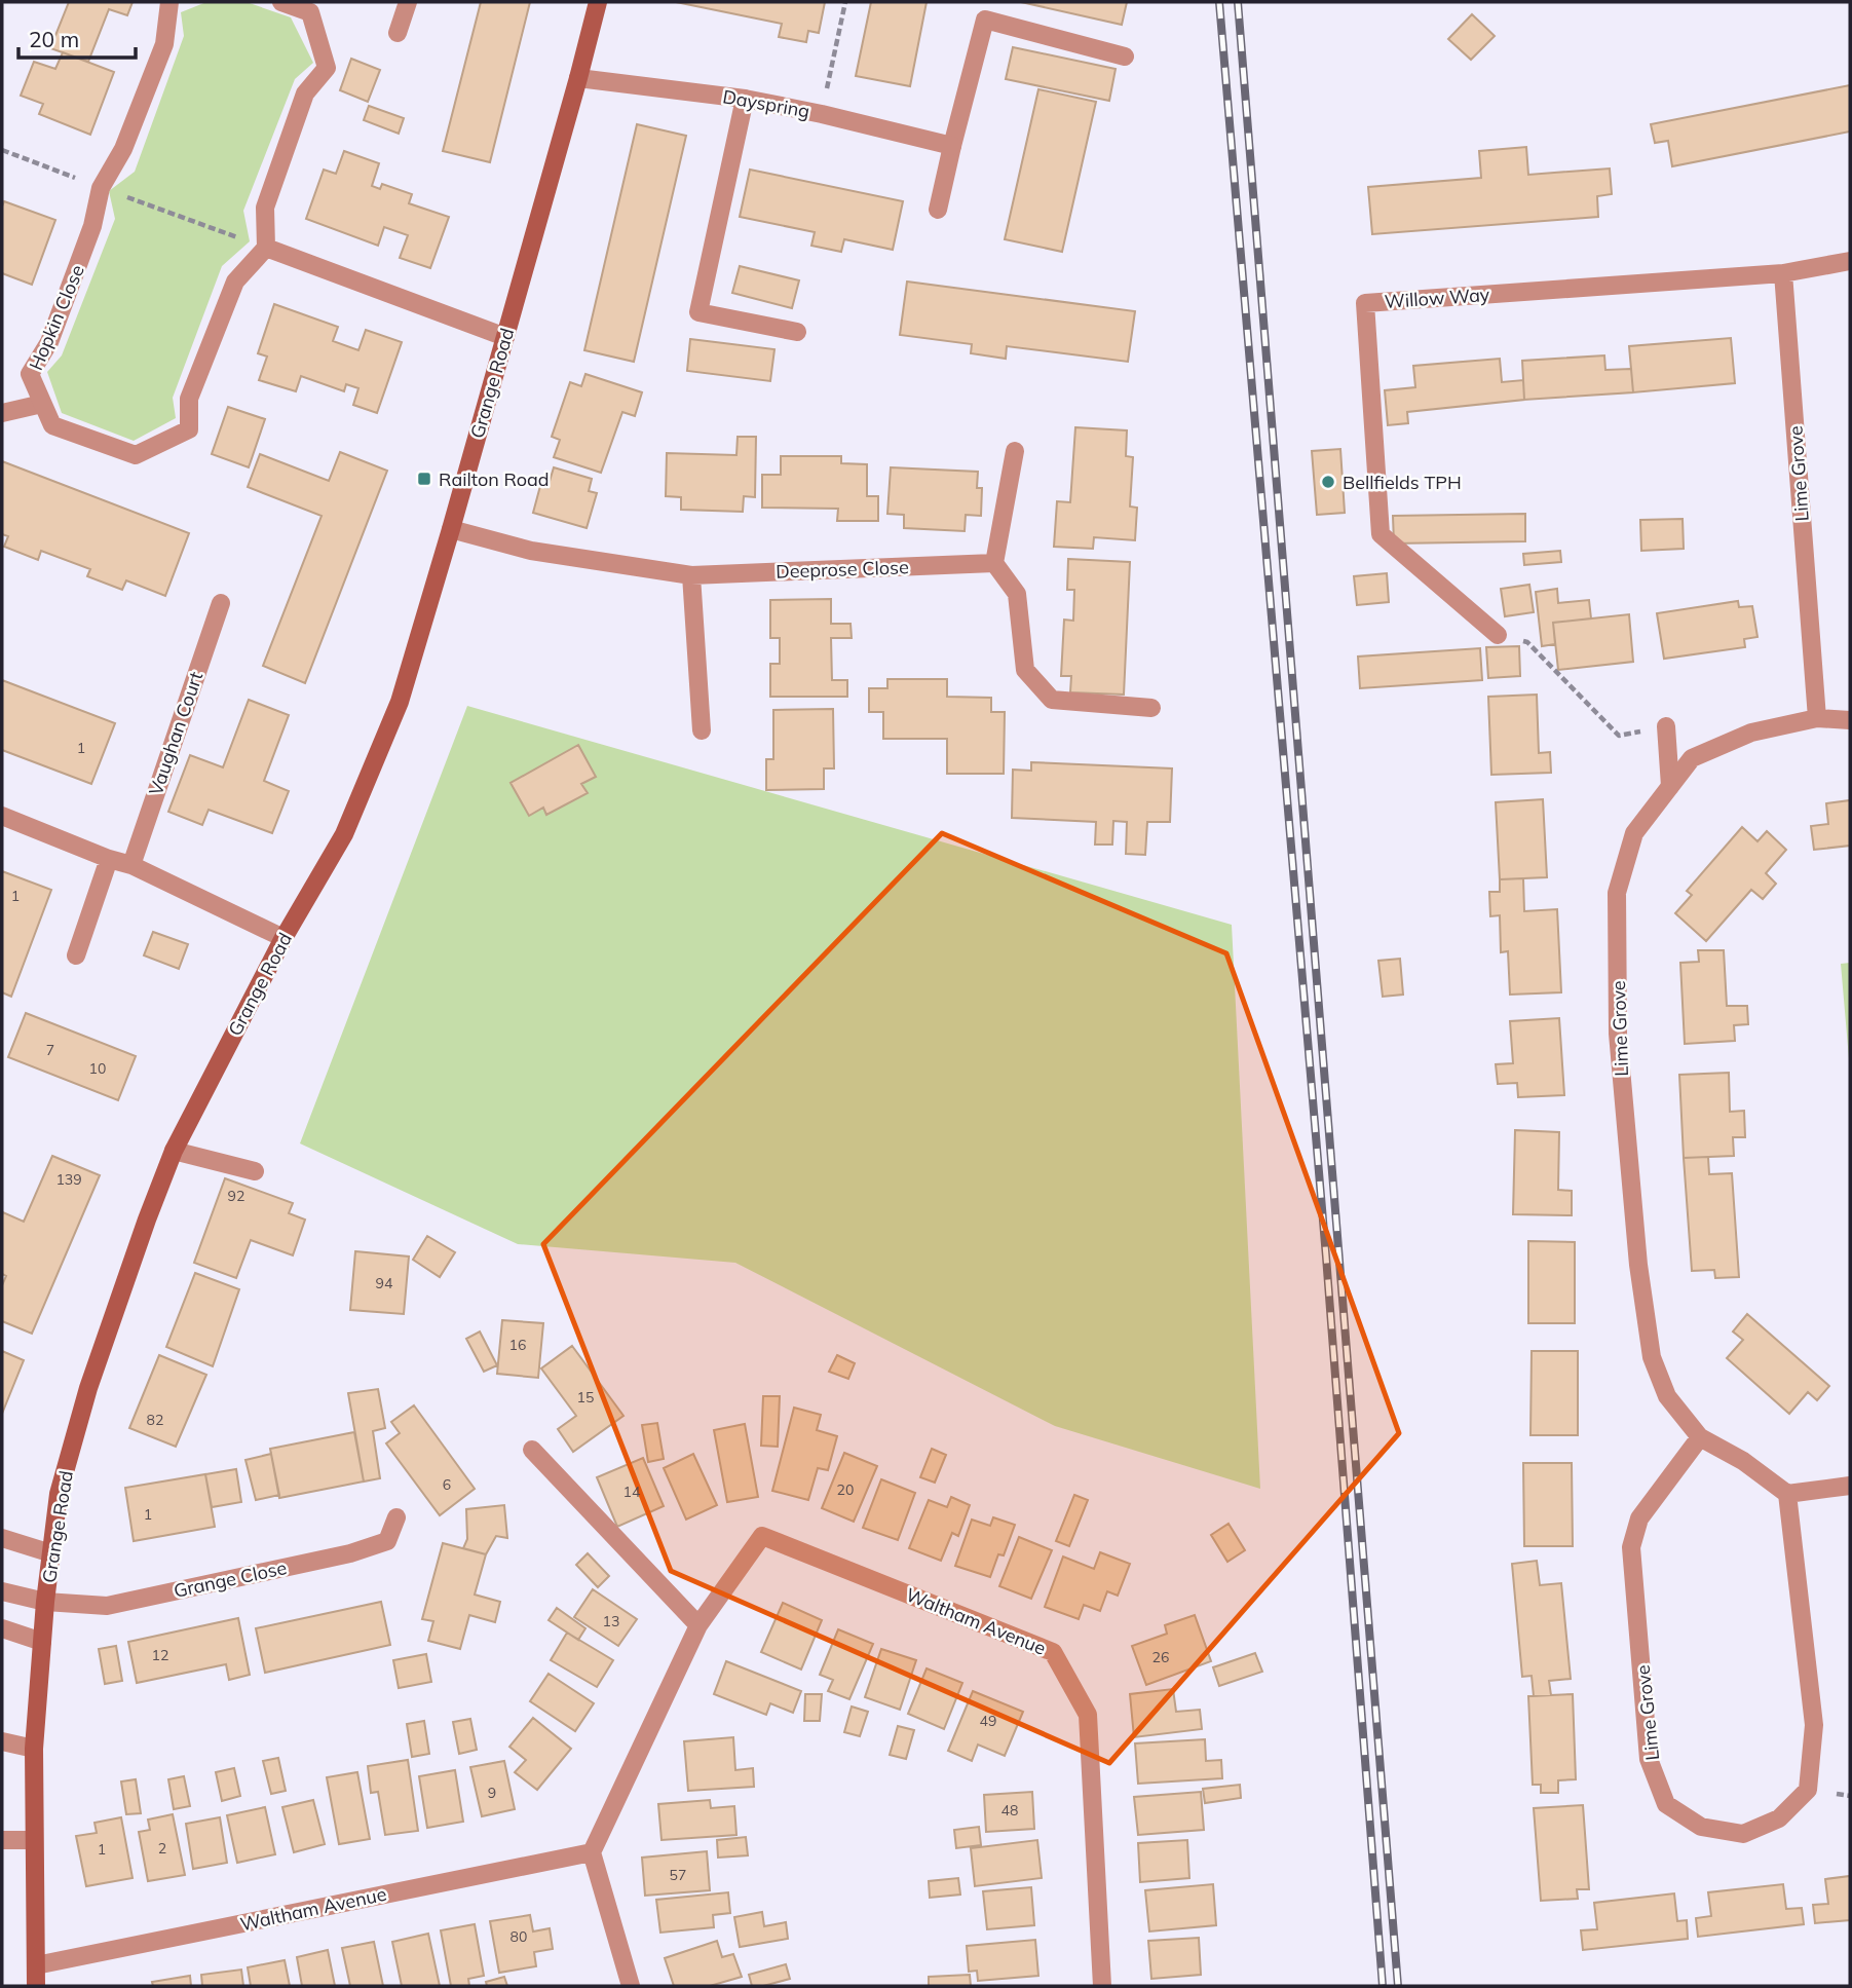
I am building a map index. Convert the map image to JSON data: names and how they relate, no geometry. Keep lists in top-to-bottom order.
{
  "streets": {
    "street": [
      "Dayspring",
      "Willow Way",
      "Hopkin Close",
      "Grange Road",
      "Lime Grove",
      "Deeprose Close",
      "Vaughan Court",
      "Grange Close",
      "Waltham Avenue"
    ]
  },
  "crossings": [
    ["Dayspring", "Grange Road"],
    ["Willow Way", "Lime Grove"],
    ["Grange Road", "Deeprose Close"],
    ["Grange Road", "Grange Close"],
    ["Grange Road", "Waltham Avenue"]
  ],
  "places": {
    "transit": ["Railton Road"],
    "other": ["Bellfields TPH"]
  },
  "house_numbers": [
    "1",
    "1",
    "7",
    "10",
    "139",
    "92",
    "94",
    "16",
    "15",
    "82",
    "6",
    "20",
    "14",
    "1",
    "13",
    "12",
    "26",
    "49",
    "9",
    "48",
    "2",
    "1",
    "57",
    "80"
  ],
  "scale_bar": "20 m"
}
